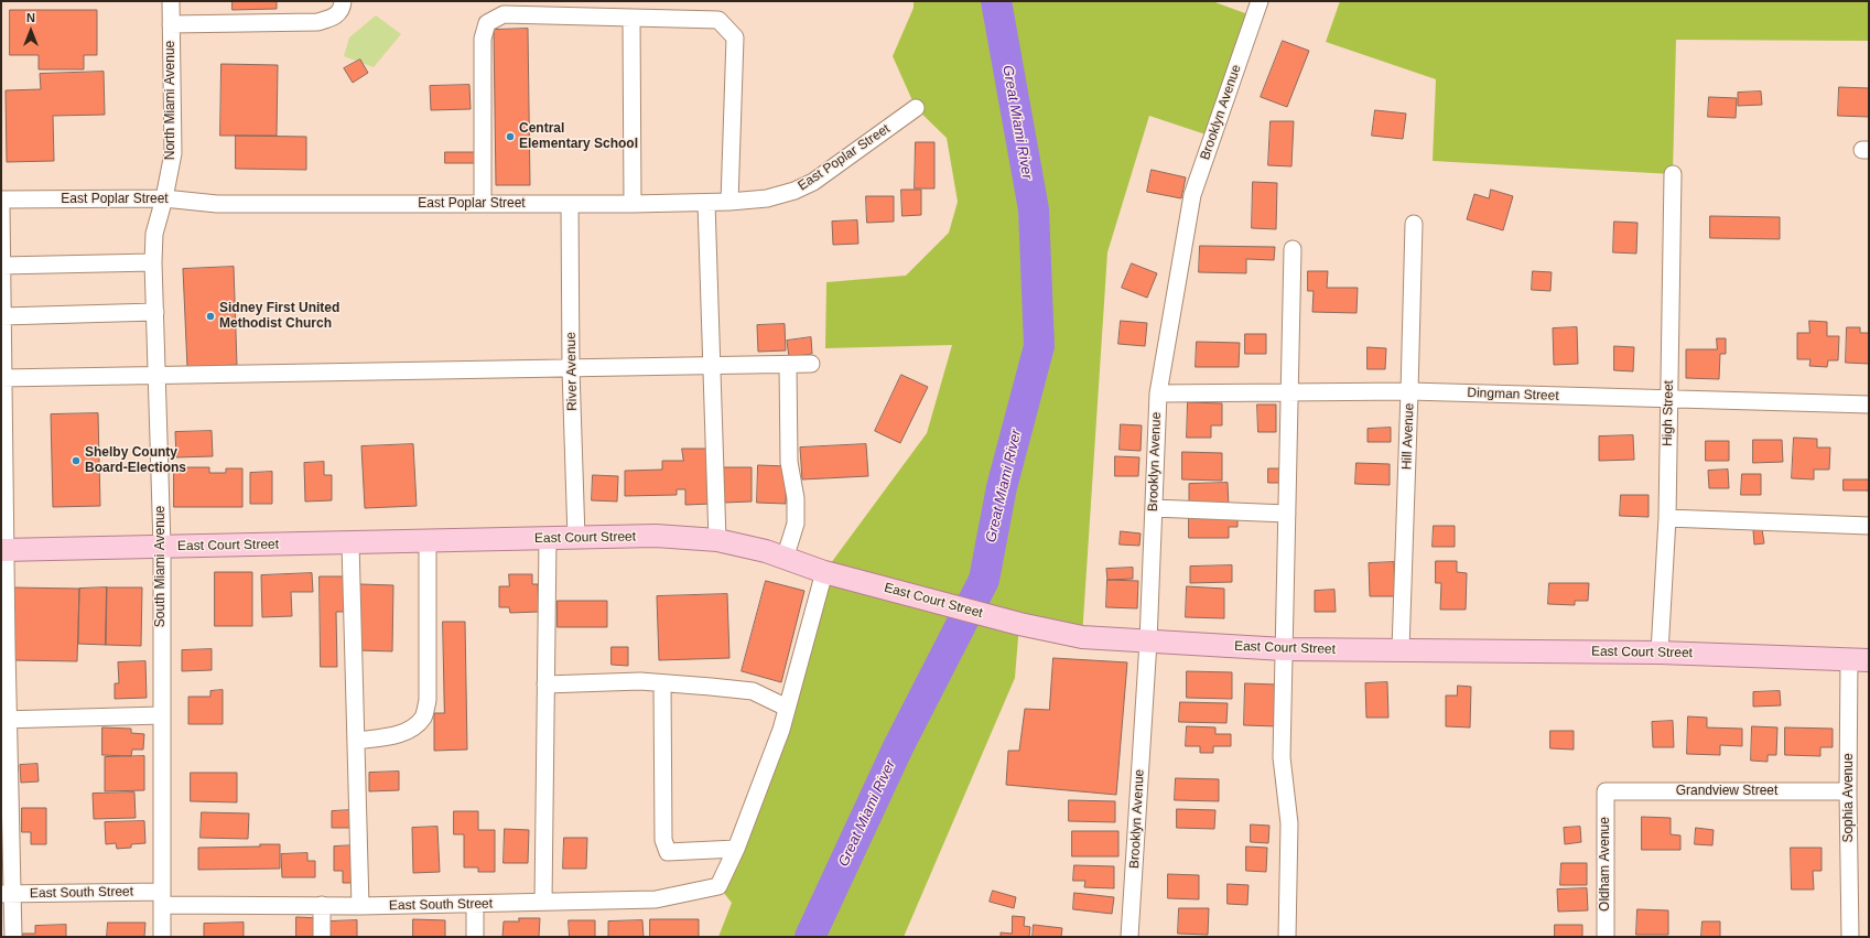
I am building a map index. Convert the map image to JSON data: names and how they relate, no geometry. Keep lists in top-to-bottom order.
{
  "streets": {
    "main road": ["East Court Street"],
    "street": [
      "North Miami Avenue",
      "Brooklyn Avenue",
      "East Poplar Street",
      "River Avenue",
      "Dingman Street",
      "High Street",
      "Hill Avenue",
      "South Miami Avenue",
      "Grandview Street",
      "Sophia Avenue",
      "Oldham Avenue",
      "East South Street"
    ]
  },
  "crossings": [
    ["North Miami Avenue", "East Poplar Street"],
    ["North Miami Avenue", "South Miami Avenue"],
    ["Brooklyn Avenue", "Dingman Street"],
    ["Brooklyn Avenue", "East Court Street"],
    ["East Poplar Street", "River Avenue"],
    ["East Poplar Street", "South Miami Avenue"],
    ["River Avenue", "East Court Street"],
    ["Dingman Street", "High Street"],
    ["Dingman Street", "Hill Avenue"],
    ["High Street", "East Court Street"],
    ["Hill Avenue", "East Court Street"],
    ["East Court Street", "South Miami Avenue"],
    ["East Court Street", "Sophia Avenue"],
    ["South Miami Avenue", "East South Street"],
    ["Grandview Street", "Sophia Avenue"],
    ["Grandview Street", "Oldham Avenue"]
  ],
  "water": ["Great Miami River"],
  "places": ["Central Elementary School", "Sidney First United Methodist Church", "Shelby County Board-Elections"],
  "north": "top"
}
